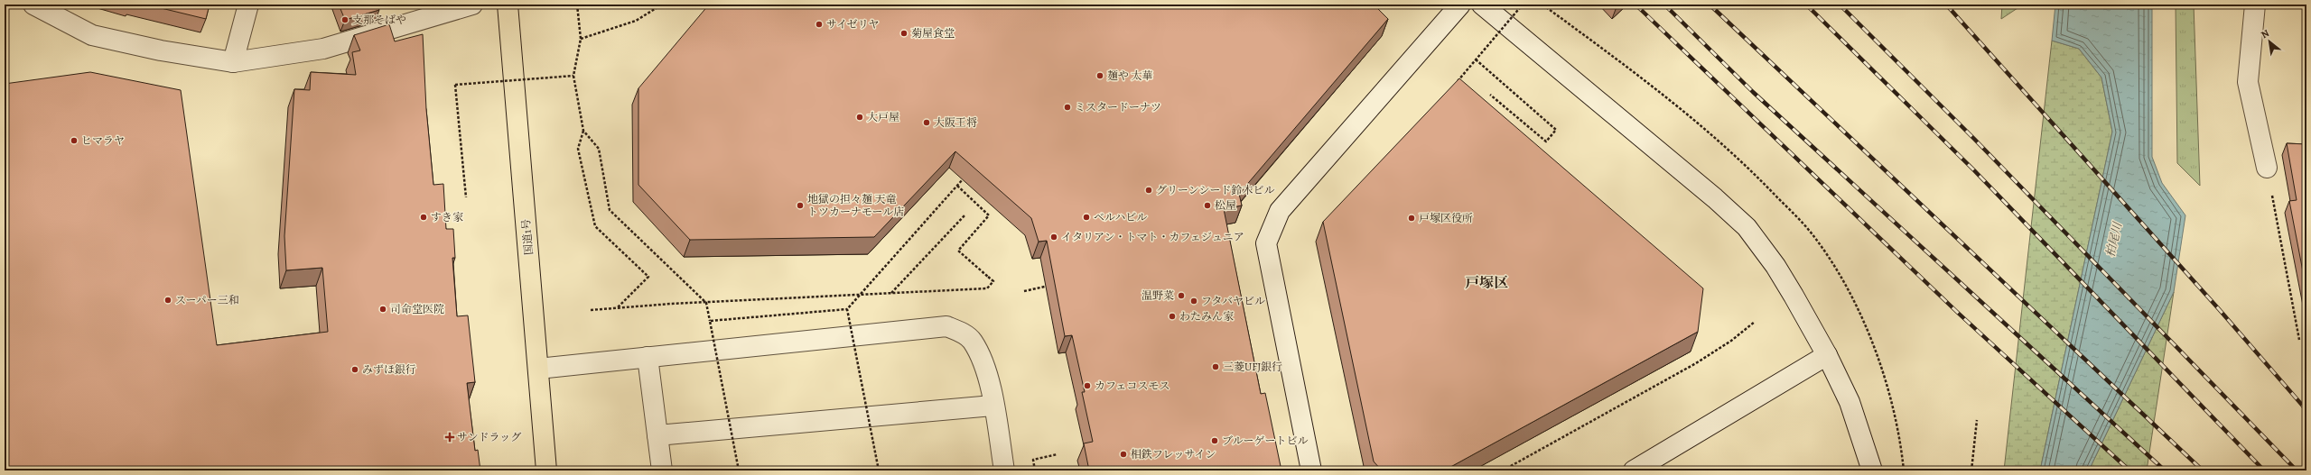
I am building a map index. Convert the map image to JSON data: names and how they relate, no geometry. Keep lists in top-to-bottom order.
{
  "streets": {
    "highway": ["国道1号"]
  },
  "districts": ["戸塚区"],
  "water": ["柏尾川"],
  "places": {
    "other": [
      "支那そばや",
      "サイゼリヤ",
      "菊屋食堂",
      "麺や 太華",
      "ミスタードーナツ",
      "大戸屋",
      "大阪王将",
      "ヒマラヤ",
      "グリーンシード鈴木ビル",
      "地獄の担々麺 天竜 トツカーナモール店",
      "松屋",
      "すき家",
      "ベルハビル",
      "戸塚区役所",
      "イタリアン・トマト・カフェジュニア",
      "温野菜",
      "スーパー三和",
      "フタバヤビル",
      "司命堂医院",
      "わたみん家",
      "三菱UFJ銀行",
      "みずほ銀行",
      "カフェコスモス",
      "ブルーゲートビル",
      "相鉄フレッサイン"
    ],
    "health": ["サンドラッグ"]
  },
  "north": "top left"
}
